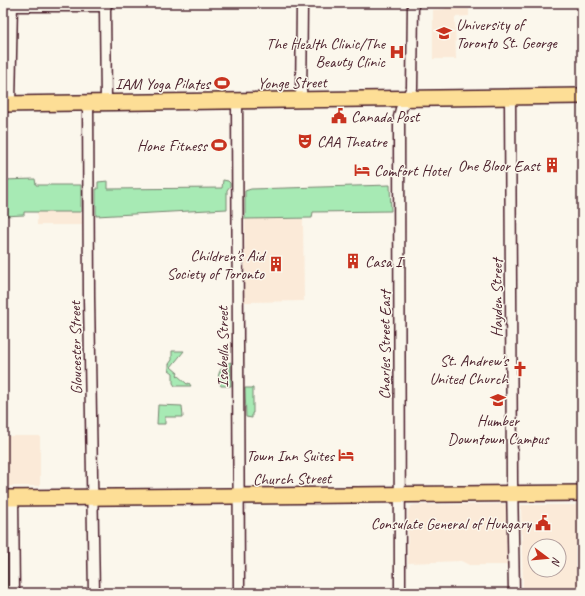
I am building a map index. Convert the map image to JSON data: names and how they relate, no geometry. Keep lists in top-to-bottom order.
{
  "streets": {
    "main road": ["Yonge Street", "Church Street"],
    "street": [
      "Hayden Street",
      "Charles Street East",
      "Isabella Street",
      "Gloucester Street"
    ]
  },
  "crossings": [
    ["Yonge Street", "Hayden Street"],
    ["Yonge Street", "Charles Street East"],
    ["Yonge Street", "Isabella Street"],
    ["Yonge Street", "Gloucester Street"],
    ["Hayden Street", "Church Street"],
    ["Charles Street East", "Church Street"],
    ["Isabella Street", "Church Street"],
    ["Gloucester Street", "Church Street"]
  ],
  "places": {
    "school or university": ["University of Toronto St. George", "Humber Downtown Campus"],
    "hospital": ["The Health Clinic/The Beauty Clinic"],
    "sports": ["IAM Yoga Pilates", "Hone Fitness"],
    "public building": ["Canada Post", "Consulate General of Hungary"],
    "theatre": ["CAA Theatre"],
    "building": ["One Bloor East", "Casa I", "Children's Aid Society of Toronto"],
    "hotel": ["Comfort Hotel", "Town Inn Suites"],
    "church": ["St. Andrew's United Church"]
  },
  "north": "right"
}
